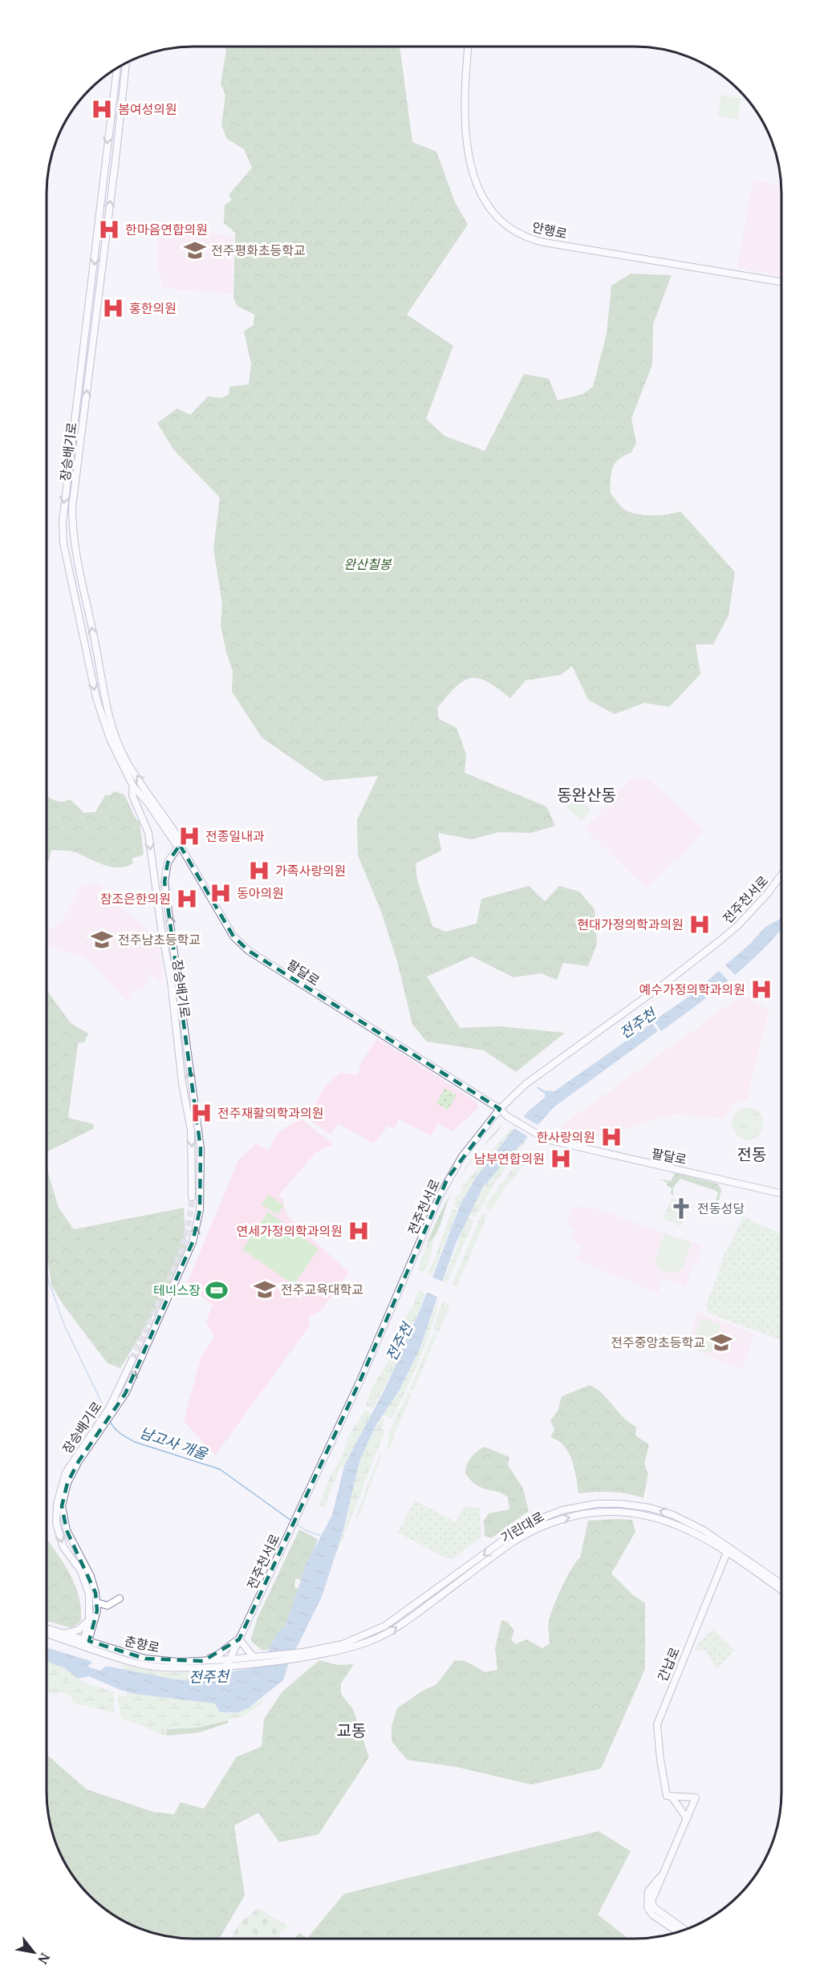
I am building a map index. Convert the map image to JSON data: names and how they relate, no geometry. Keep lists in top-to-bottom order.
{
  "streets": {
    "street": [
      "안행로",
      "장승배기로",
      "전주천서로",
      "팔달로",
      "기린대로",
      "춘향로",
      "간납로"
    ]
  },
  "crossings": [
    ["장승배기로", "팔달로"],
    ["장승배기로", "춘향로"],
    ["전주천서로", "팔달로"],
    ["전주천서로", "춘향로"],
    ["기린대로", "간납로"]
  ],
  "districts": ["동완산동", "전동", "교동"],
  "water": ["전주천", "남고사 개울"],
  "parks": ["완산칠봉"],
  "places": {
    "hospital": [
      "봄여성의원",
      "한마음연합의원",
      "홍한의원",
      "전종일내과",
      "가족사랑의원",
      "동아의원",
      "참조은한의원",
      "현대가정의학과의원",
      "예수가정의학과의원",
      "전주재활의학과의원",
      "한사랑의원",
      "남부연합의원",
      "연세가정의학과의원"
    ],
    "school or university": [
      "전주평화초등학교",
      "전주남초등학교",
      "전주교육대학교",
      "전주중앙초등학교"
    ],
    "church": ["전동성당"],
    "sports": ["테니스장"]
  },
  "north": "bottom right"
}
